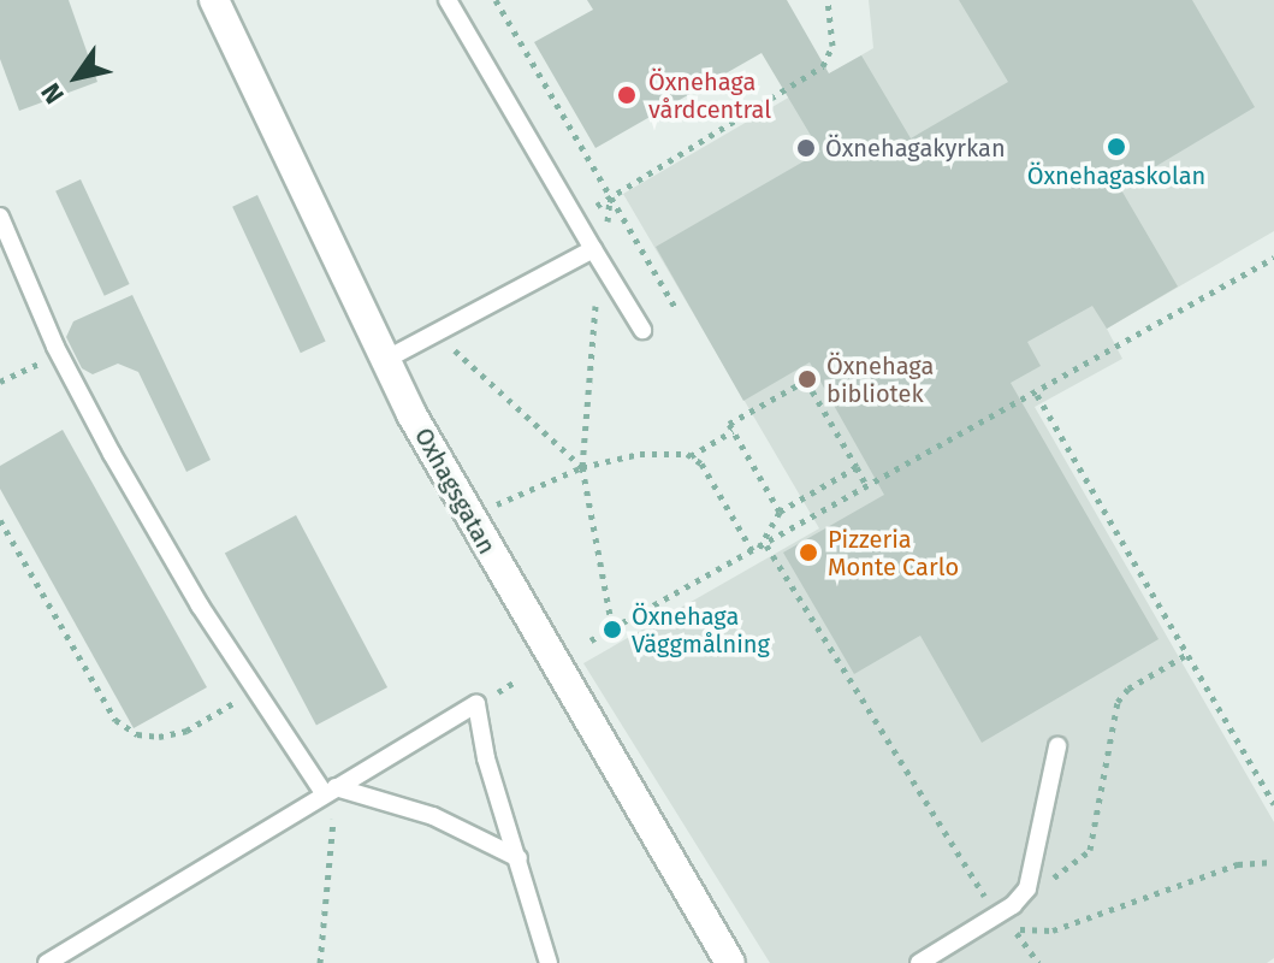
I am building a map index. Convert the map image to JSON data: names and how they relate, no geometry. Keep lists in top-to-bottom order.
{
  "streets": {
    "street": ["Oxhagsgatan"]
  },
  "places": [
    "Öxnehaga vårdcentral",
    "Öxnehagaskolan",
    "Öxnehagakyrkan",
    "Öxnehaga bibliotek",
    "Pizzeria Monte Carlo",
    "Öxnehaga Väggmålning"
  ],
  "north": "bottom left"
}
